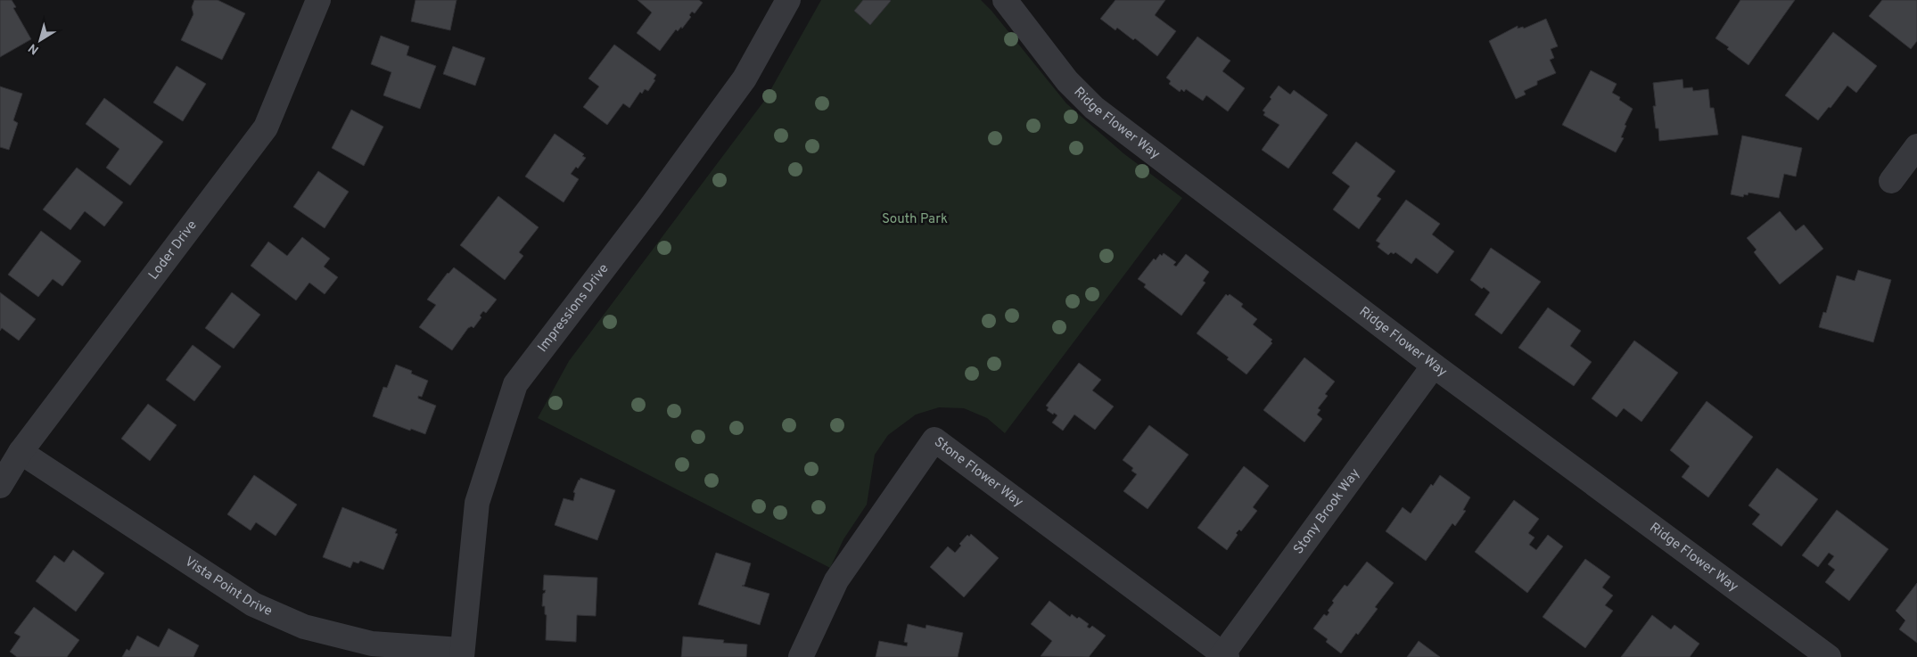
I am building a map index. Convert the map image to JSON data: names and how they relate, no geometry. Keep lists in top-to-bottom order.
{
  "streets": {
    "street": [
      "Ridge Flower Way",
      "Loder Drive",
      "Impressions Drive",
      "Stone Flower Way",
      "Stony Brook Way",
      "Vista Point Drive"
    ]
  },
  "crossings": [
    ["Ridge Flower Way", "Stony Brook Way"],
    ["Loder Drive", "Vista Point Drive"],
    ["Impressions Drive", "Vista Point Drive"],
    ["Stone Flower Way", "Stony Brook Way"]
  ],
  "parks": ["South Park"],
  "north": "bottom left"
}
